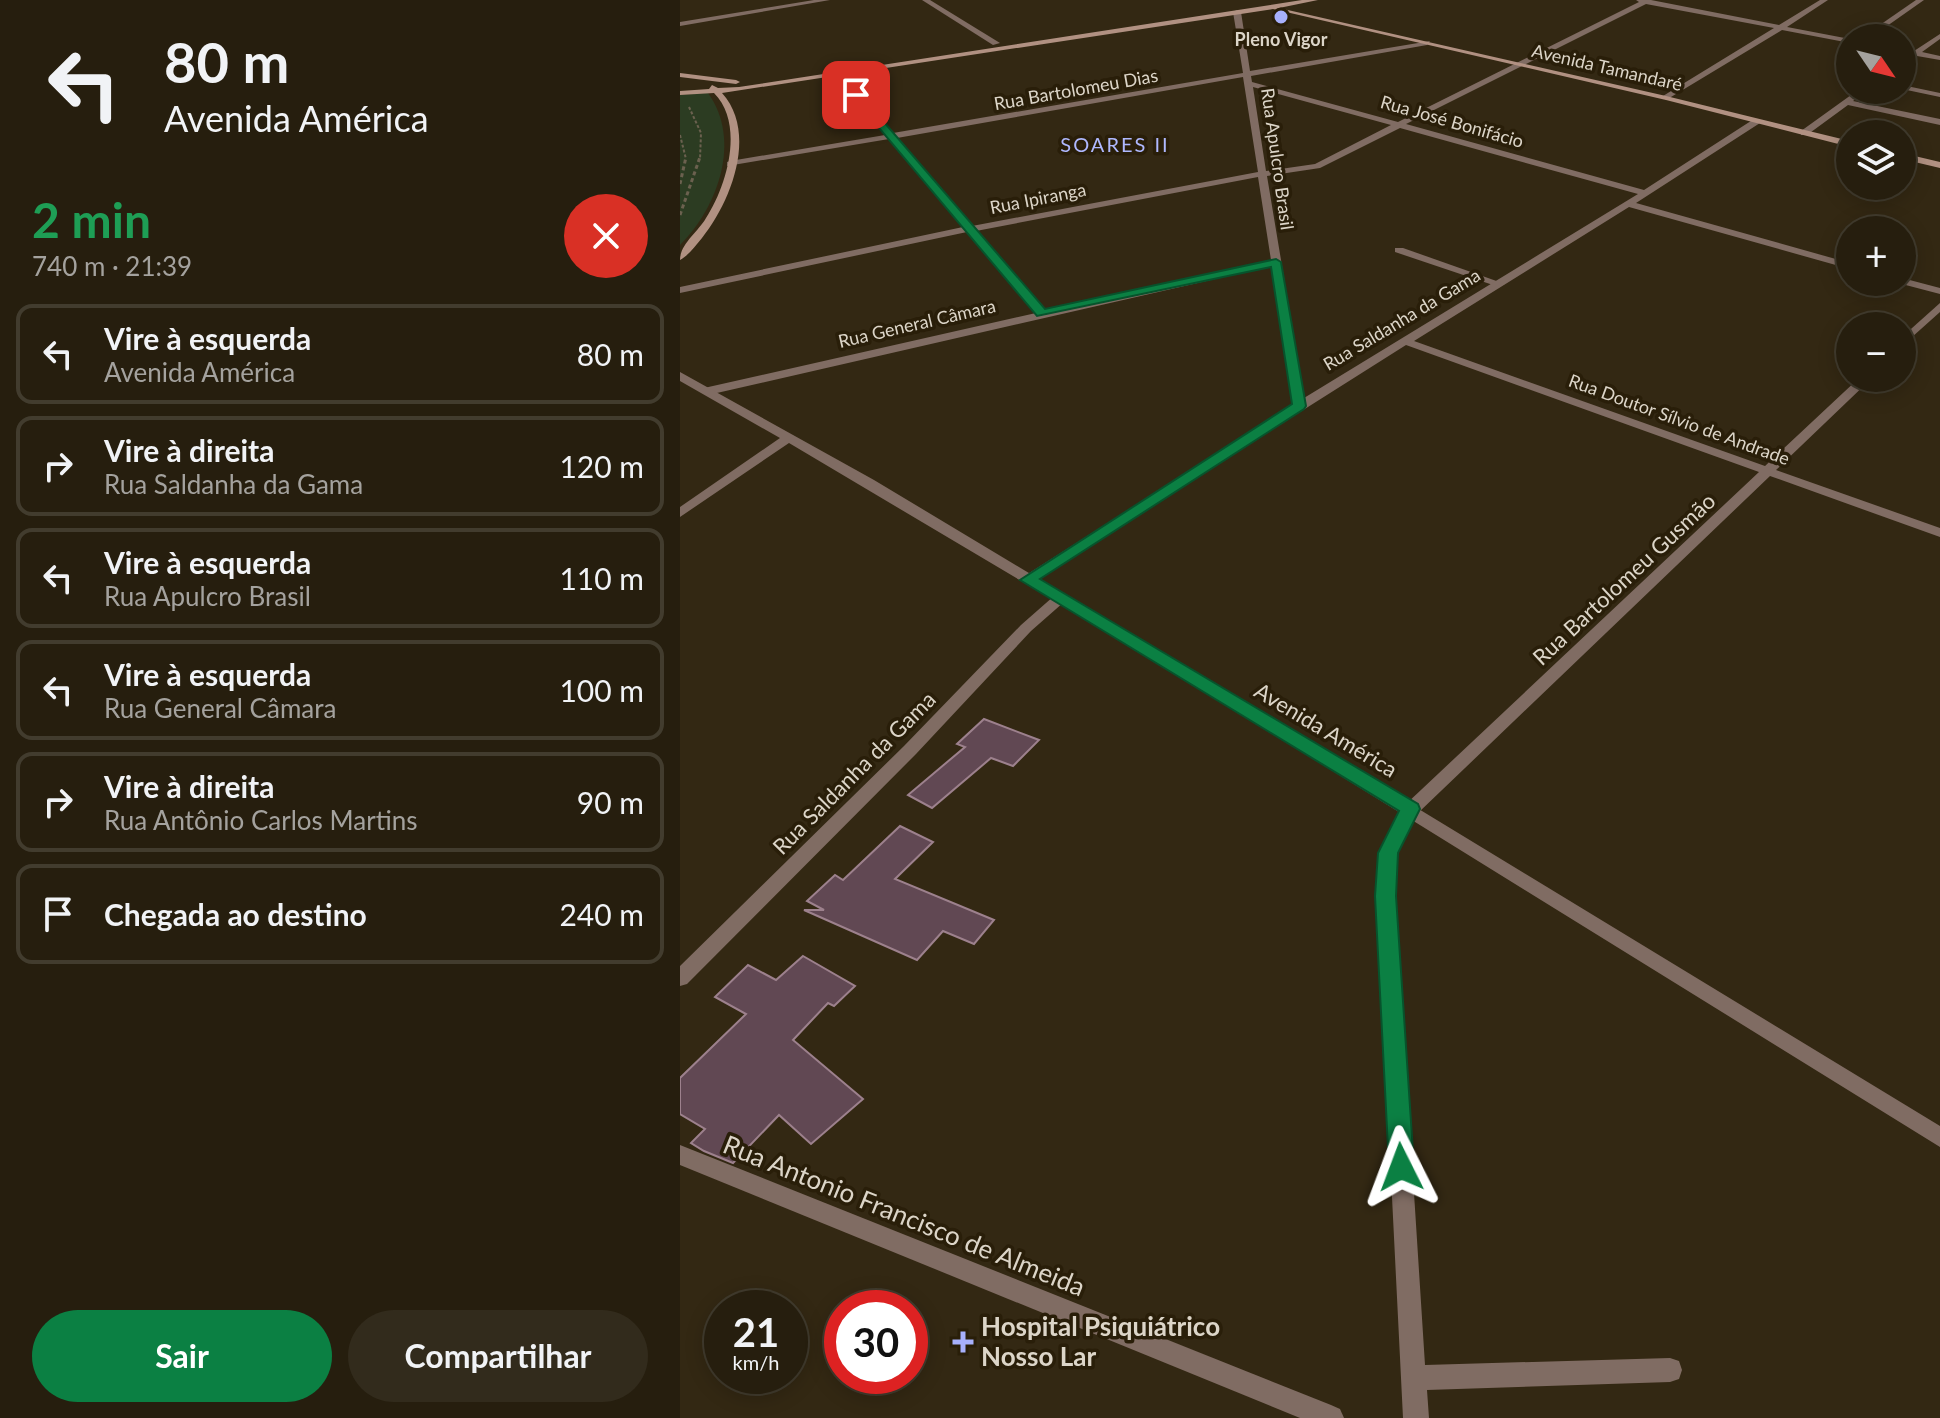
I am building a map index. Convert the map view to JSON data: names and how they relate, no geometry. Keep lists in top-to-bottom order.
{
  "streets": {
    "main road": ["Avenida Tamandaré"],
    "street": [
      "Rua Bartolomeu Dias",
      "Rua José Bonifácio",
      "Rua Apulcro Brasil",
      "Rua Ipiranga",
      "Rua Saldanha da Gama",
      "Rua General Câmara",
      "Rua Doutor Sílvio de Andrade",
      "Rua Bartolomeu Gusmão",
      "Avenida América",
      "Rua Antonio Francisco de Almeida"
    ]
  },
  "crossings": [
    ["Avenida Tamandaré", "Rua Bartolomeu Dias"],
    ["Avenida Tamandaré", "Rua Ipiranga"],
    ["Avenida Tamandaré", "Rua Saldanha da Gama"],
    ["Rua Bartolomeu Dias", "Rua José Bonifácio"],
    ["Rua Bartolomeu Dias", "Rua Apulcro Brasil"],
    ["Rua José Bonifácio", "Rua Apulcro Brasil"],
    ["Rua José Bonifácio", "Rua Ipiranga"],
    ["Rua José Bonifácio", "Rua Saldanha da Gama"],
    ["Rua Apulcro Brasil", "Rua Ipiranga"],
    ["Rua Apulcro Brasil", "Rua Saldanha da Gama"],
    ["Rua Apulcro Brasil", "Rua General Câmara"],
    ["Rua Saldanha da Gama", "Rua Doutor Sílvio de Andrade"],
    ["Rua Saldanha da Gama", "Avenida América"],
    ["Rua General Câmara", "Avenida América"],
    ["Rua Doutor Sílvio de Andrade", "Rua Bartolomeu Gusmão"],
    ["Rua Bartolomeu Gusmão", "Avenida América"]
  ],
  "districts": ["SOARES II"],
  "places": {
    "other": ["Pleno Vigor"],
    "health": ["Hospital Psiquiátrico Nosso Lar"]
  },
  "north": "bottom right",
  "page": {
    "turn": ["80 m", "Avenida América"],
    "map_buttons": ["+", "−"],
    "heading": ["2 min", "740 m · 21:39"],
    "list": [
      {
        "name": "Vire à esquerda",
        "note": "Avenida América",
        "value": "80 m"
      },
      {
        "name": "Vire à direita",
        "note": "Rua Saldanha da Gama",
        "value": "120 m"
      },
      {
        "name": "Vire à esquerda",
        "note": "Rua Apulcro Brasil",
        "value": "110 m"
      },
      {
        "name": "Vire à esquerda",
        "note": "Rua General Câmara",
        "value": "100 m"
      },
      {
        "name": "Vire à direita",
        "note": "Rua Antônio Carlos Martins",
        "value": "90 m"
      },
      {
        "name": "Chegada ao destino",
        "value": "240 m"
      }
    ],
    "speed": "21 km/h",
    "limit": "30",
    "buttons": ["Sair", "Compartilhar"]
  }
}
